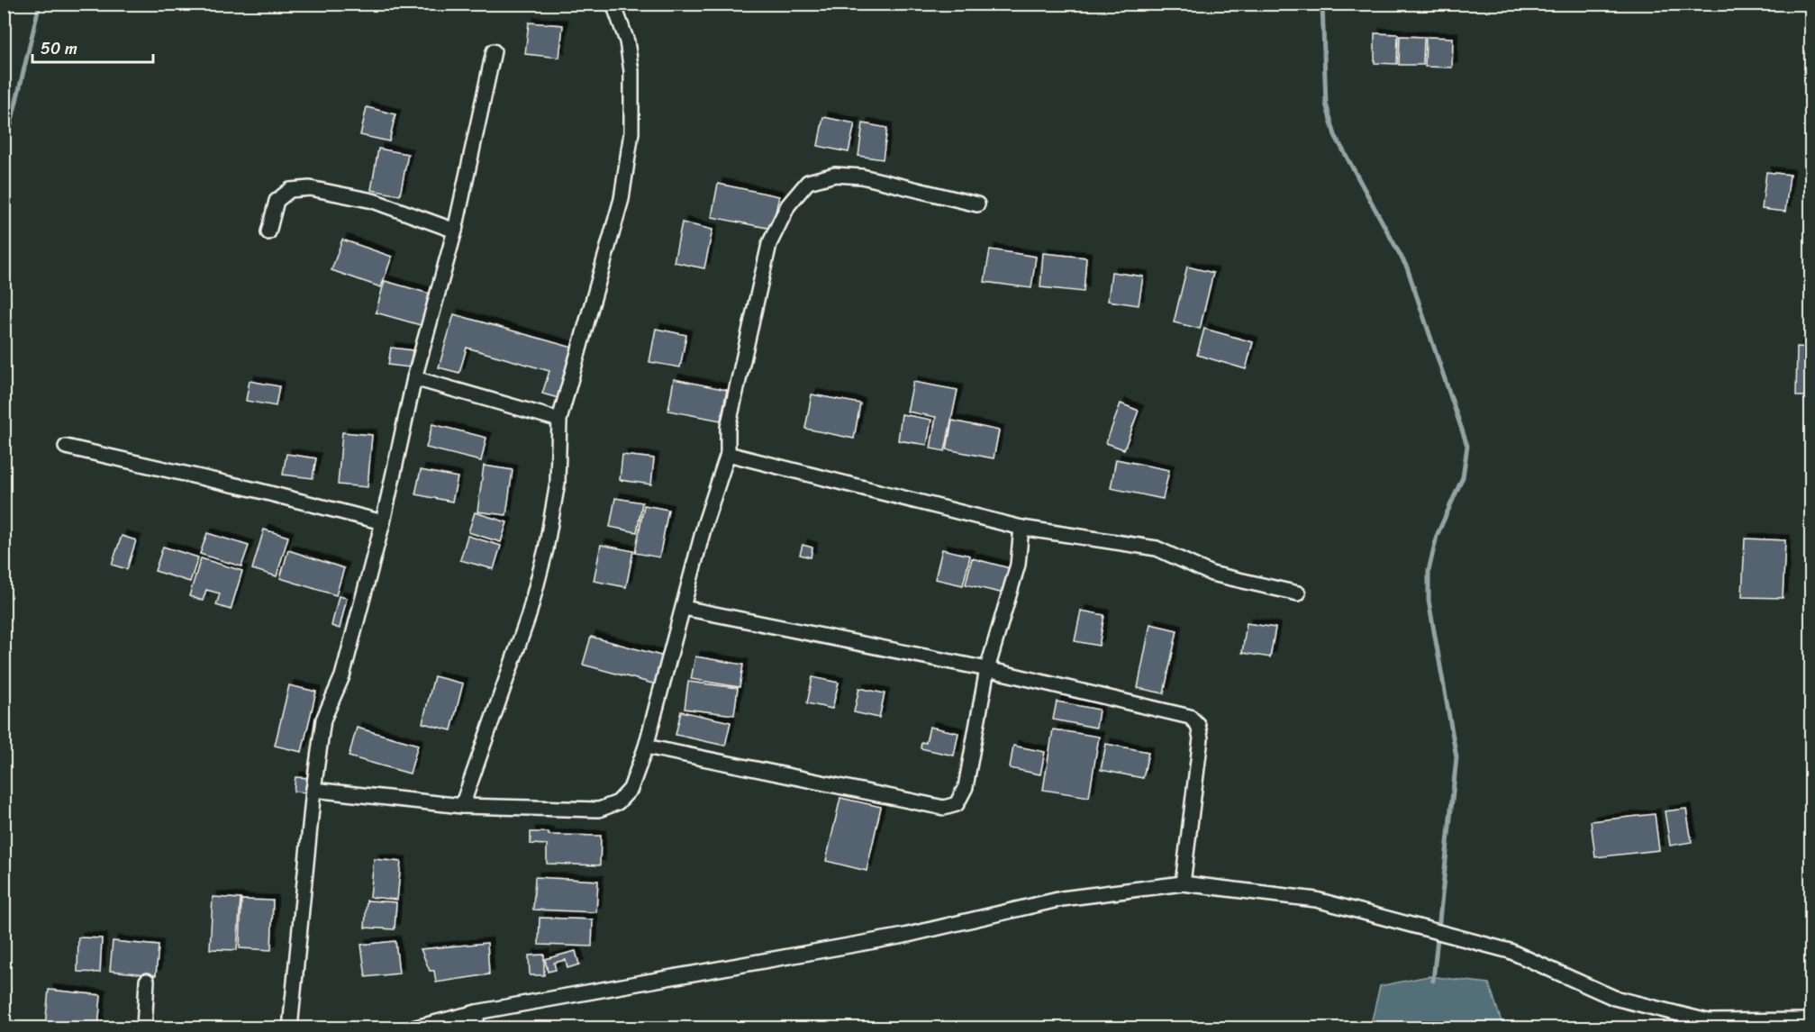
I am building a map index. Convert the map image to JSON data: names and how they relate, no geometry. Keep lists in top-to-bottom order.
{
  "scale_bar": "50 m"
}
